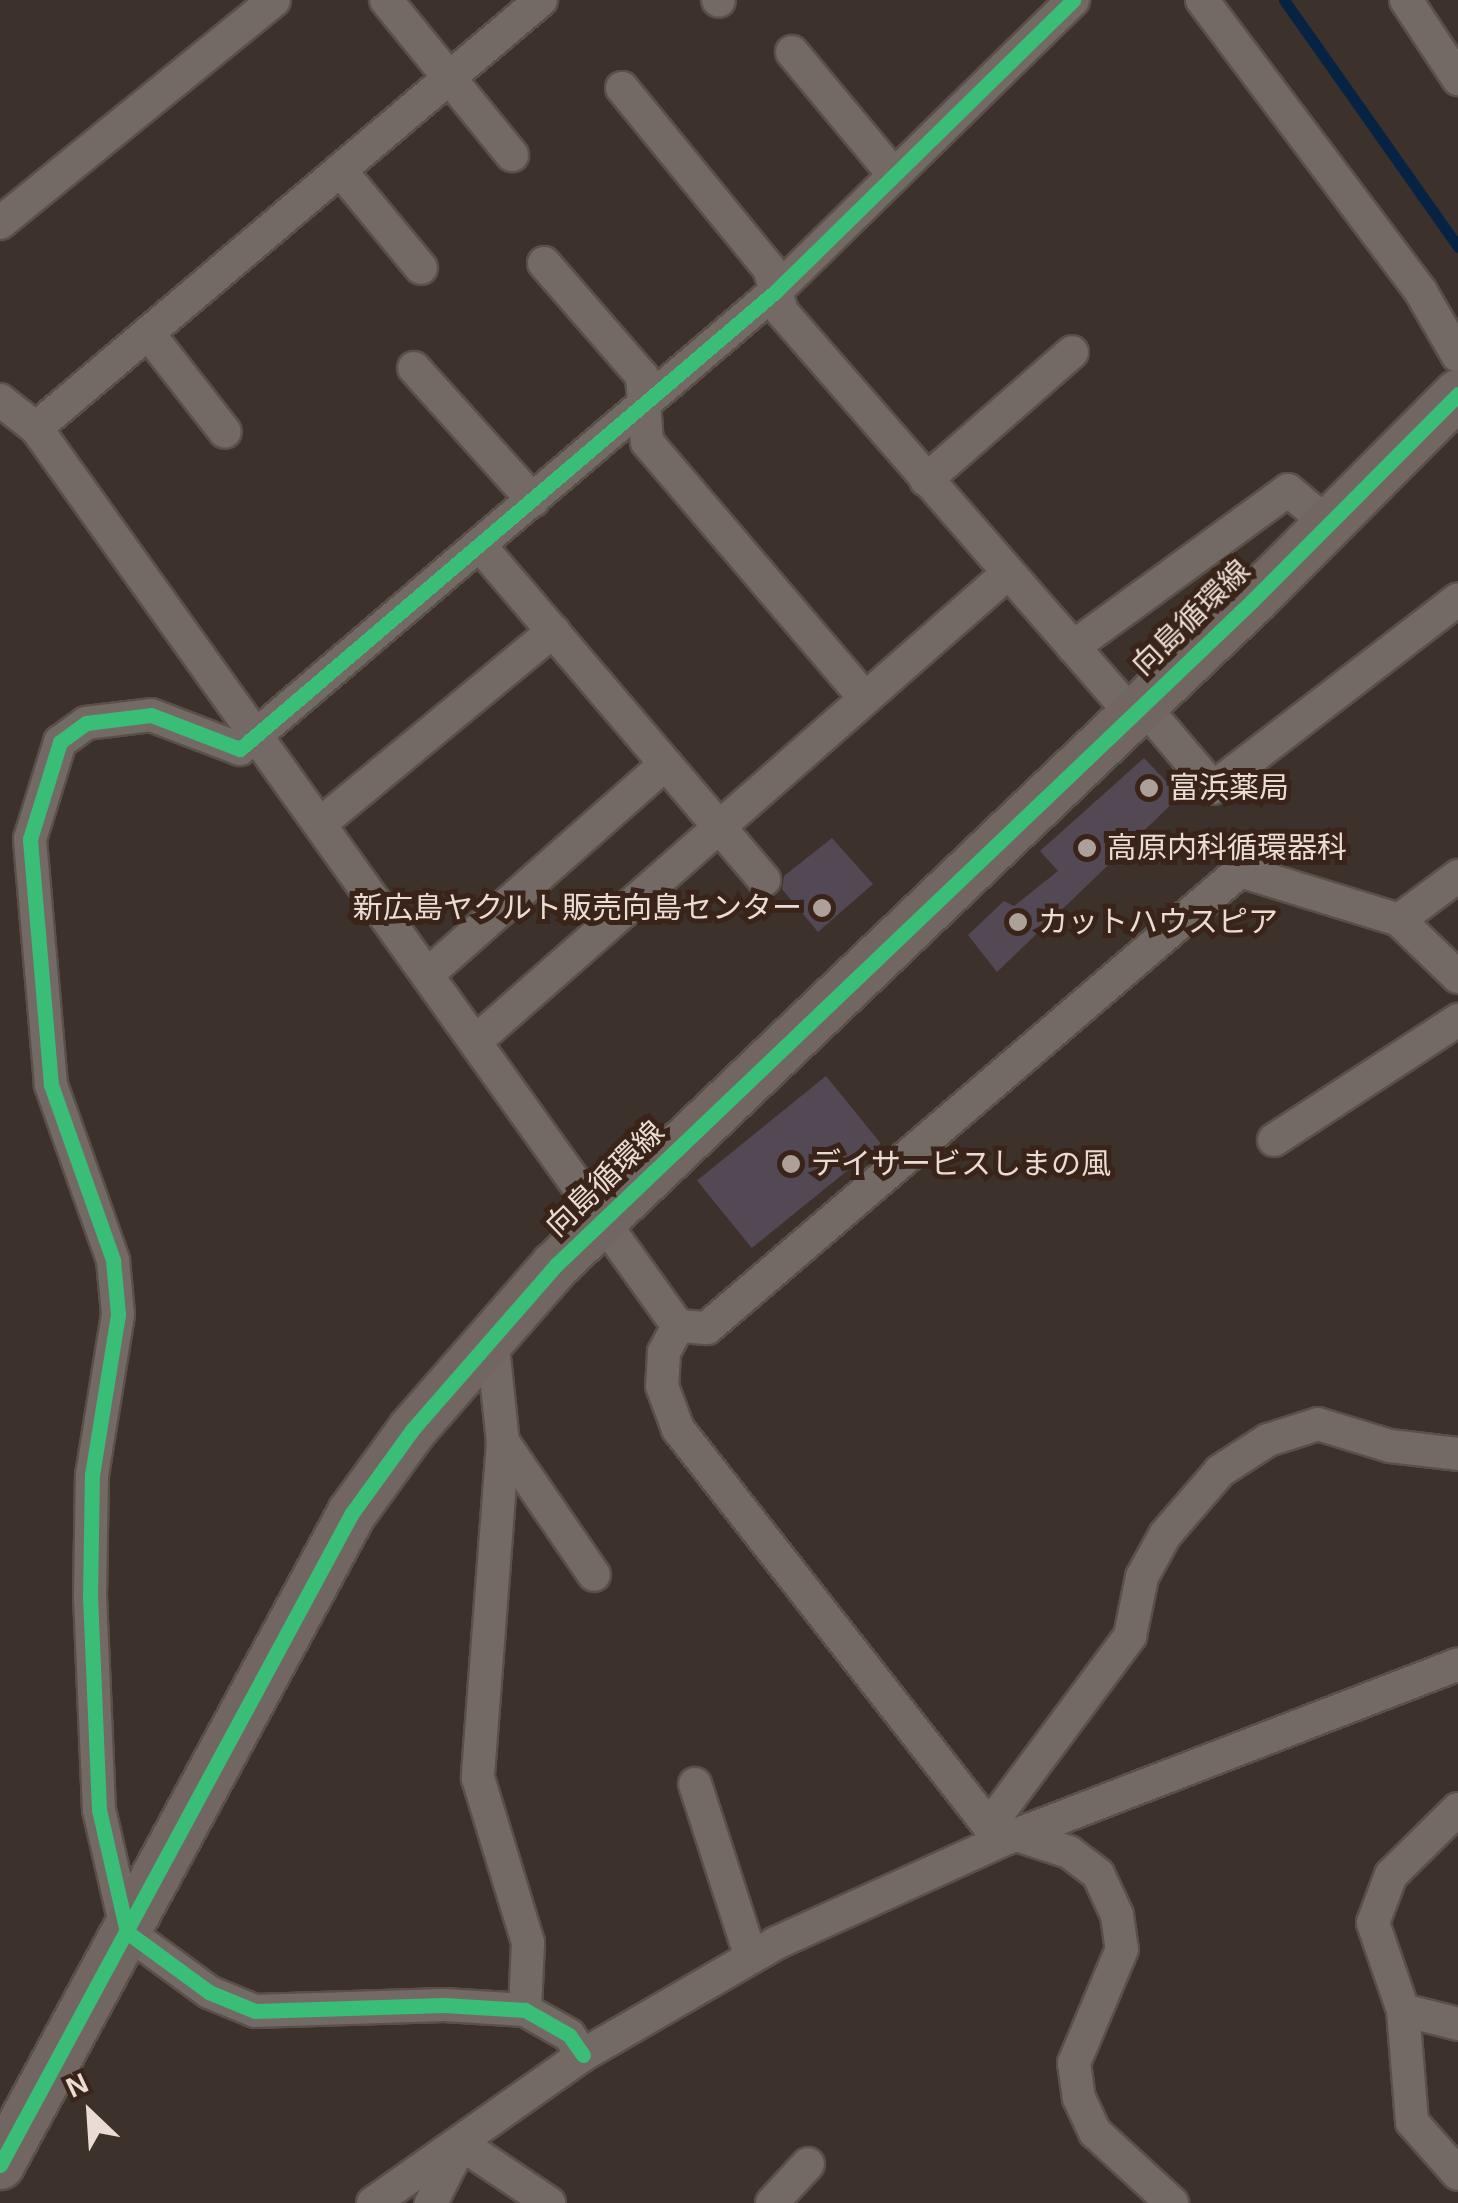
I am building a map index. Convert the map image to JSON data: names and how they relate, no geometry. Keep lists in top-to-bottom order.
{
  "streets": {
    "main road": ["向島循環線"]
  },
  "places": [
    "富浜薬局",
    "高原内科循環器科",
    "新広島ヤクルト販売向島センター",
    "カットハウスピア",
    "デイサービスしまの風"
  ],
  "north": "top left"
}
